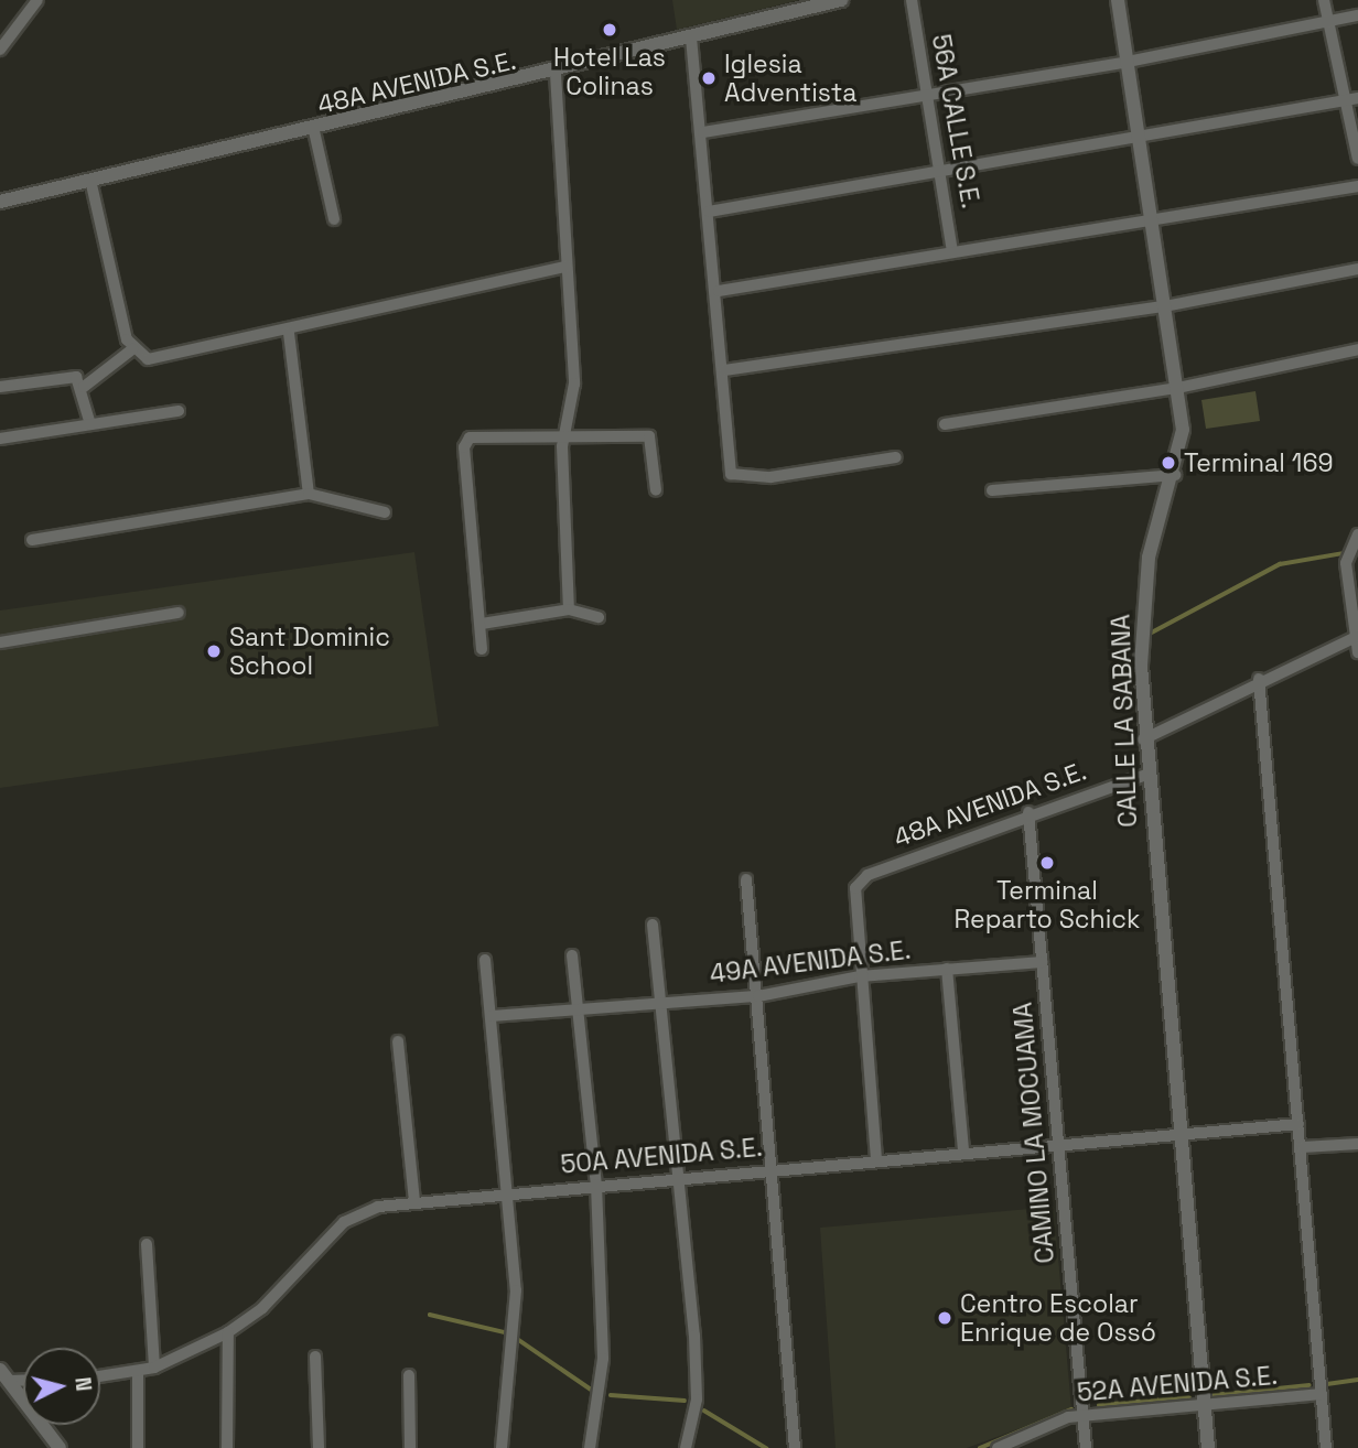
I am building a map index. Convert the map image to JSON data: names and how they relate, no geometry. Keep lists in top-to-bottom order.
{
  "streets": {
    "street": [
      "48A AVENIDA S.E.",
      "56A CALLE S.E.",
      "CALLE LA SABANA",
      "49A AVENIDA S.E.",
      "CAMINO LA MOCUAMA",
      "50A AVENIDA S.E.",
      "52A AVENIDA S.E."
    ]
  },
  "crossings": [
    ["48A AVENIDA S.E.", "CALLE LA SABANA"],
    ["48A AVENIDA S.E.", "49A AVENIDA S.E."],
    ["48A AVENIDA S.E.", "CAMINO LA MOCUAMA"],
    ["CALLE LA SABANA", "50A AVENIDA S.E."],
    ["CALLE LA SABANA", "52A AVENIDA S.E."],
    ["49A AVENIDA S.E.", "CAMINO LA MOCUAMA"],
    ["CAMINO LA MOCUAMA", "50A AVENIDA S.E."],
    ["CAMINO LA MOCUAMA", "52A AVENIDA S.E."]
  ],
  "places": [
    "Hotel Las Colinas",
    "Iglesia Adventista",
    "Terminal 169",
    "Sant Dominic School",
    "Terminal Reparto Schick",
    "Centro Escolar Enrique de Ossó"
  ],
  "north": "right"
}
